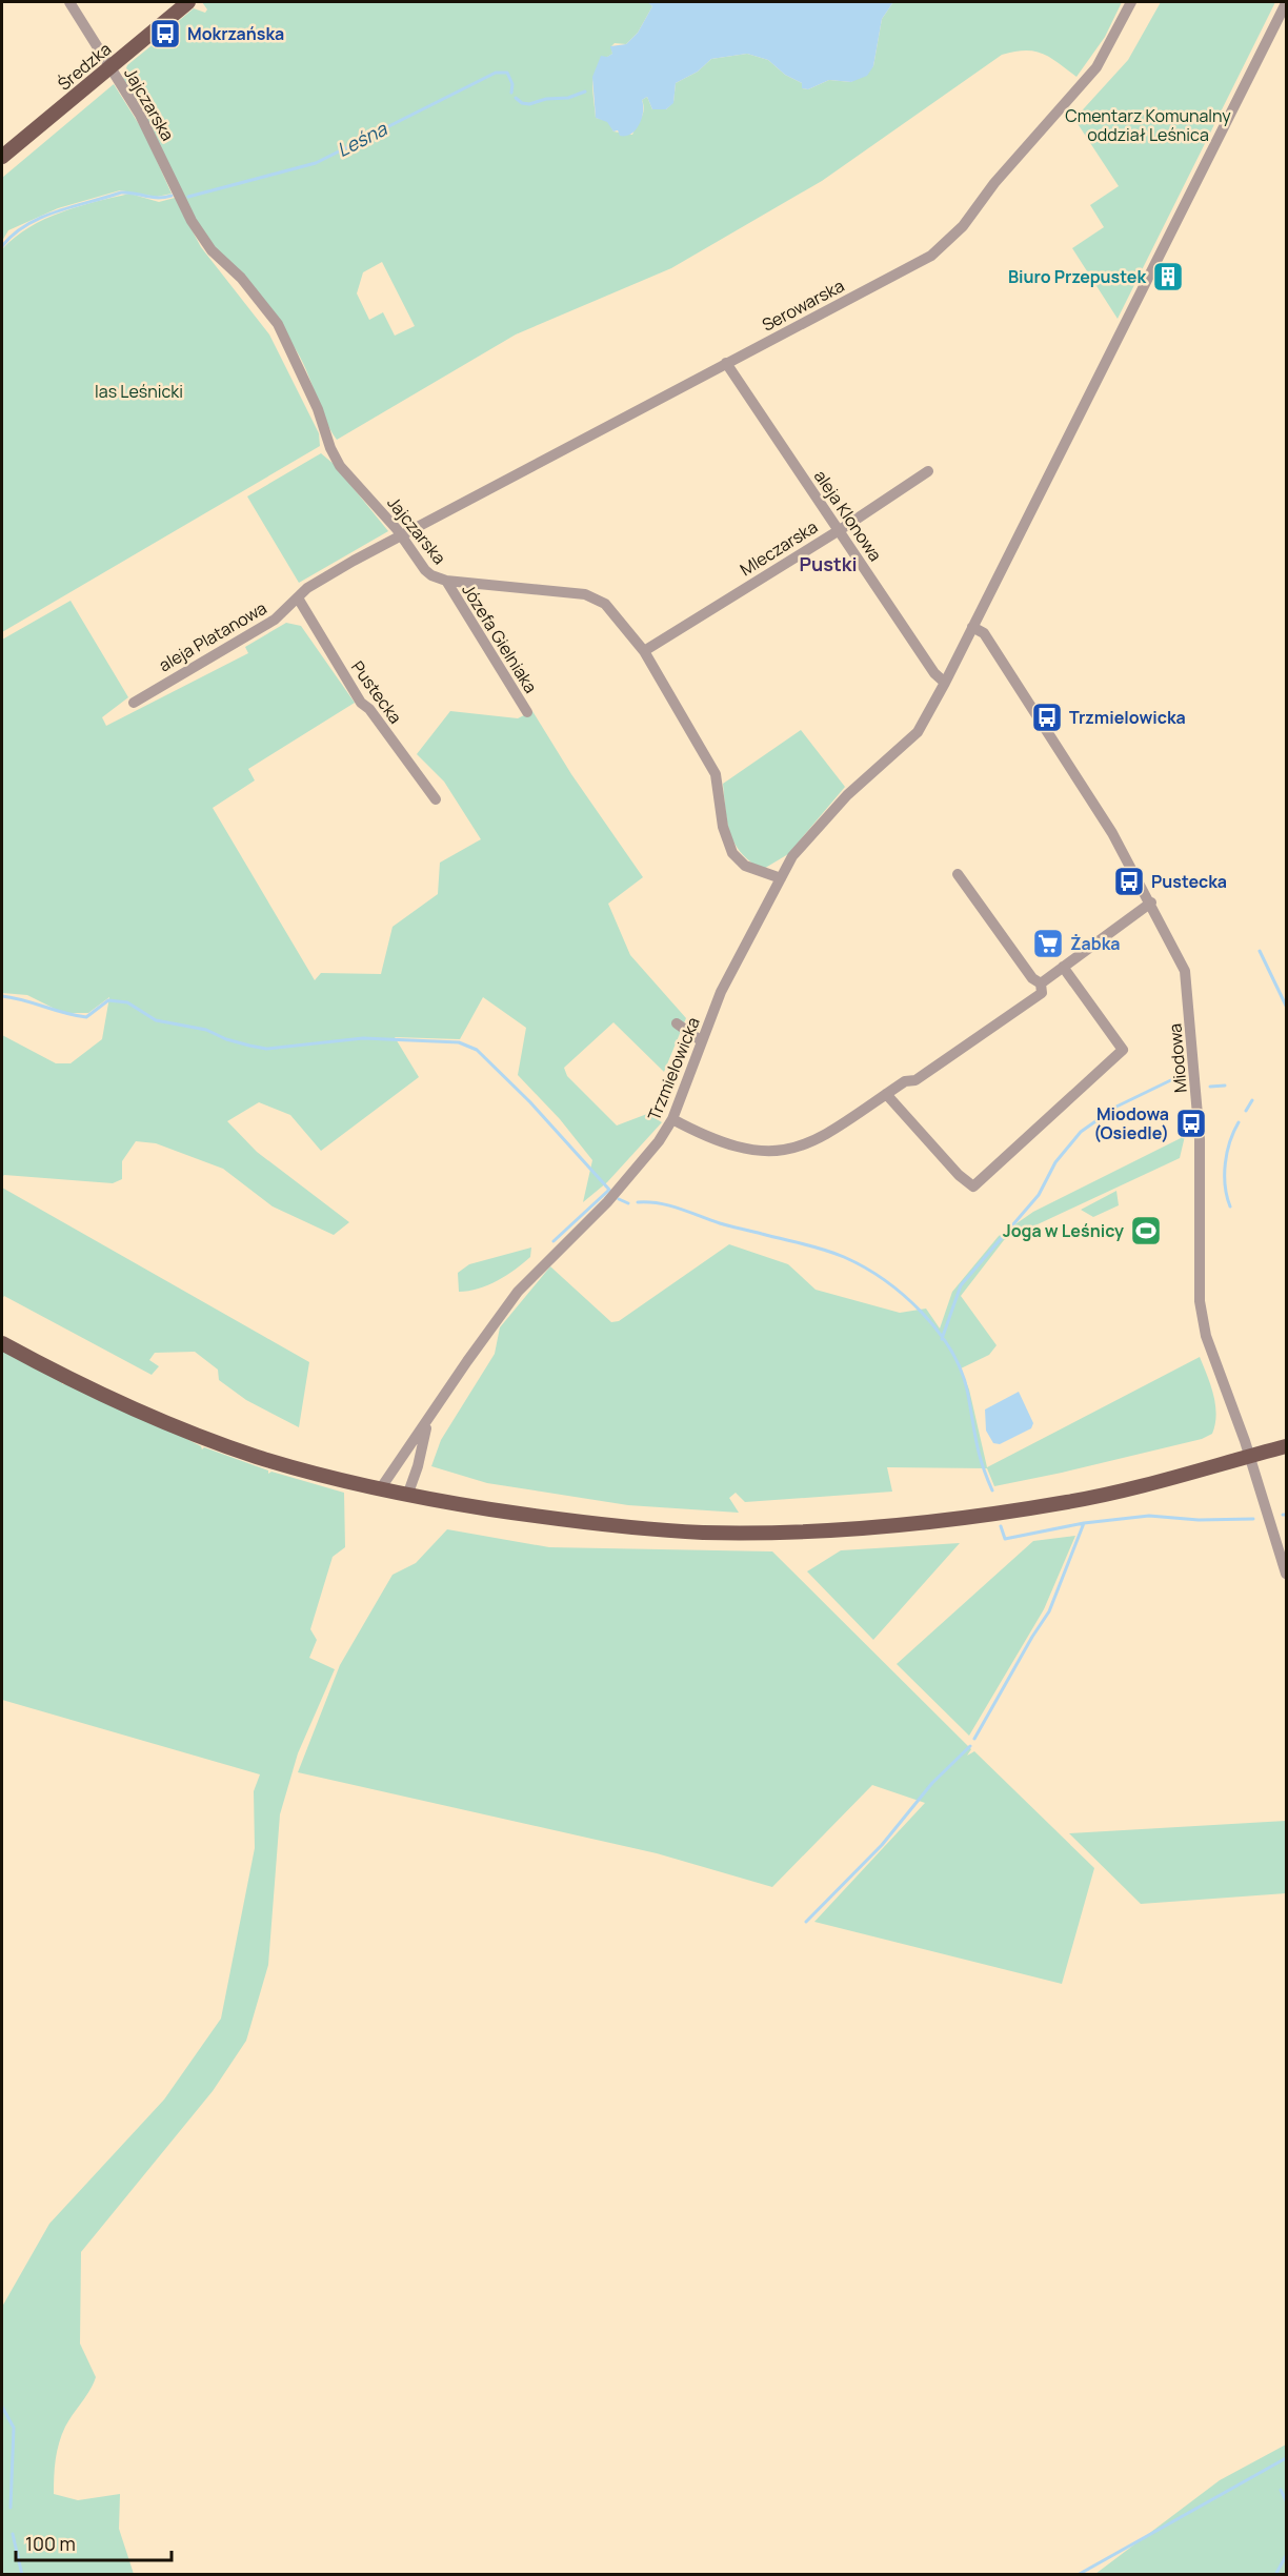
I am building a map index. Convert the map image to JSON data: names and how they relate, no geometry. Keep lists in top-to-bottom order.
{
  "streets": {
    "main road": ["Średzka"],
    "street": [
      "Jajczarska",
      "Serowarska",
      "aleja Klonowa",
      "Mleczarska",
      "aleja Platanowa",
      "Józefa Gielniaka",
      "Pustecka",
      "Miodowa",
      "Trzmielowicka"
    ]
  },
  "crossings": [
    ["Średzka", "Jajczarska"],
    ["Jajczarska", "Serowarska"],
    ["Jajczarska", "Mleczarska"],
    ["Jajczarska", "aleja Platanowa"],
    ["Jajczarska", "Józefa Gielniaka"],
    ["Jajczarska", "Trzmielowicka"],
    ["Serowarska", "aleja Klonowa"],
    ["Serowarska", "aleja Platanowa"],
    ["aleja Klonowa", "Mleczarska"],
    ["aleja Klonowa", "Trzmielowicka"],
    ["aleja Platanowa", "Pustecka"],
    ["Miodowa", "Trzmielowicka"]
  ],
  "districts": ["Pustki"],
  "water": ["Leśna"],
  "parks": ["Cmentarz Komunalny oddział Leśnica", "las Leśnicki"],
  "places": {
    "bus stop": [
      "Mokrzańska",
      "Trzmielowicka",
      "Pustecka",
      "Miodowa (Osiedle)"
    ],
    "building": ["Biuro Przepustek"],
    "supermarket": ["Żabka"],
    "sports": ["Joga w Leśnicy"]
  },
  "scale_bar": "100 m"
}
